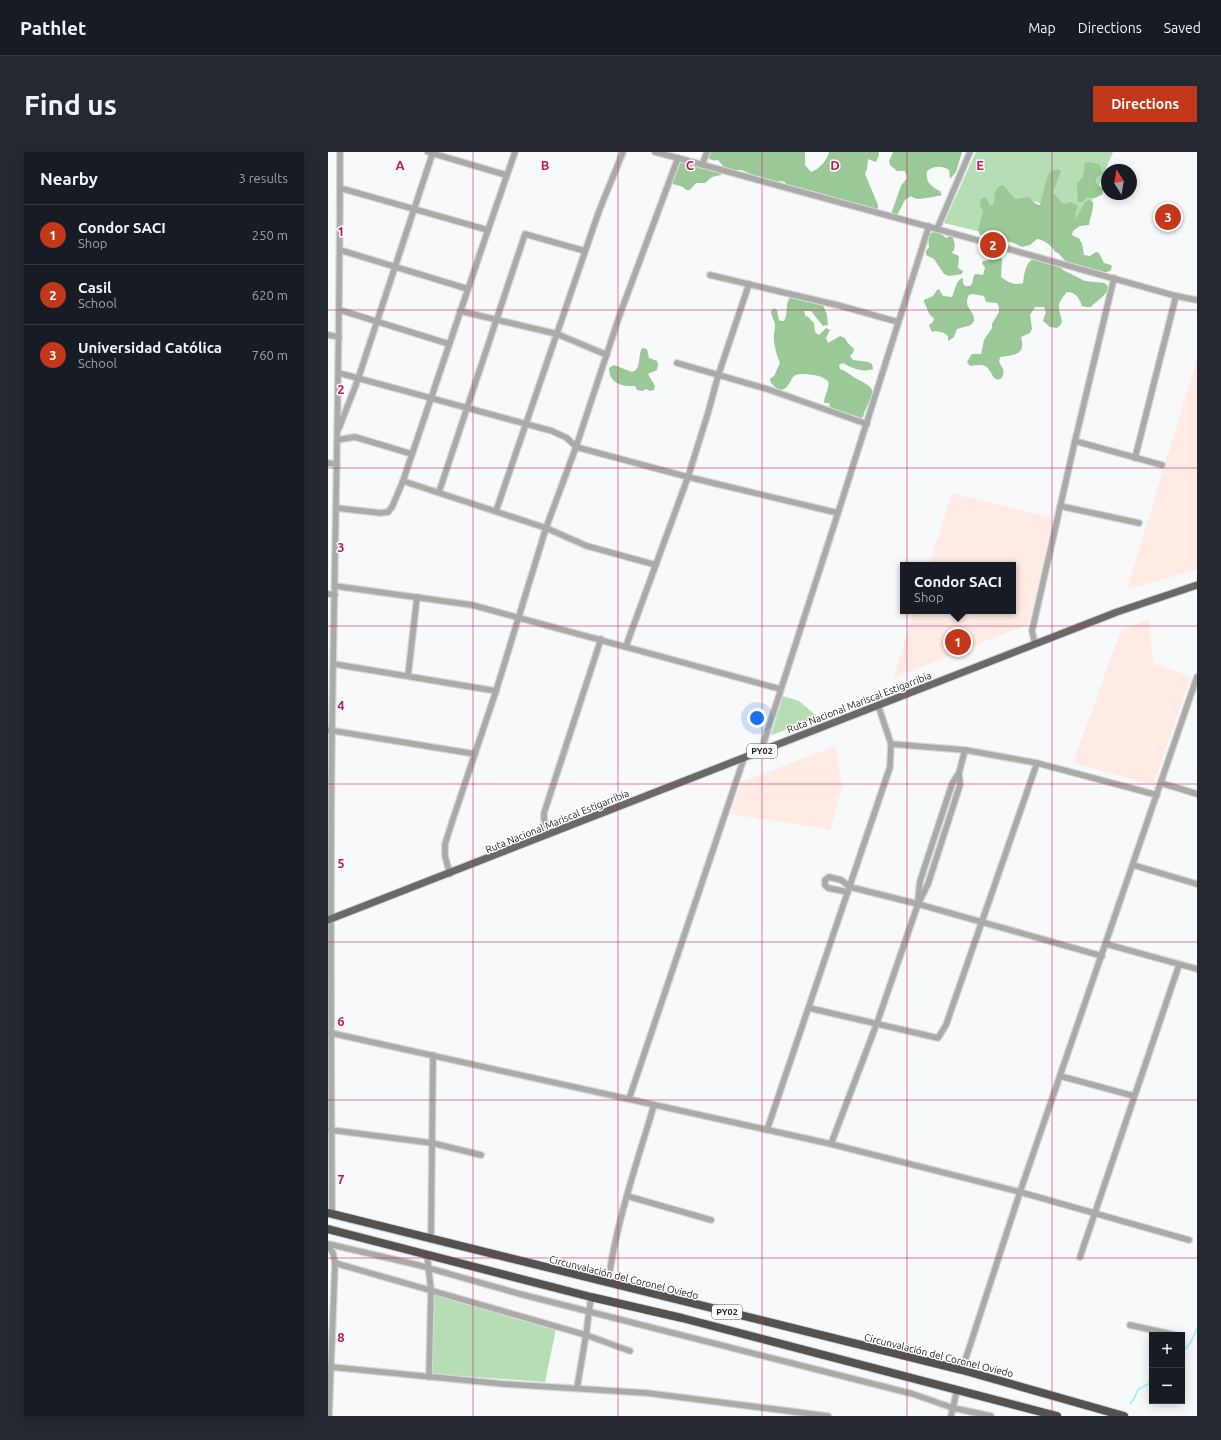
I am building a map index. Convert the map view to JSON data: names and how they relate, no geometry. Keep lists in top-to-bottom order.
{
  "streets": {
    "highway": ["PY02", "Circunvalación del Coronel Oviedo"],
    "main road": ["Ruta Nacional Mariscal Estigarribia"]
  },
  "north": "top",
  "page": {
    "header": "Pathlet",
    "nav": ["Map", "Directions", "Saved"],
    "buttons": "Directions",
    "title": "Find us",
    "heading": ["Nearby", "3 results"],
    "pins": ["3", "2", "1"],
    "list": [
      {
        "mark": "1",
        "name": "Condor SACI",
        "note": "Shop",
        "value": "250 m"
      },
      {
        "mark": "2",
        "name": "Casil",
        "note": "School",
        "value": "620 m"
      },
      {
        "mark": "3",
        "name": "Universidad Católica",
        "note": "School",
        "value": "760 m"
      }
    ],
    "popup": ["Condor SACI", "Shop"],
    "map_buttons": ["+", "−"]
  },
  "grid": {
    "columns": [
      "A",
      "B",
      "C",
      "D",
      "E"
    ],
    "rows": [
      "1",
      "2",
      "3",
      "4",
      "5",
      "6",
      "7",
      "8"
    ]
  }
}
